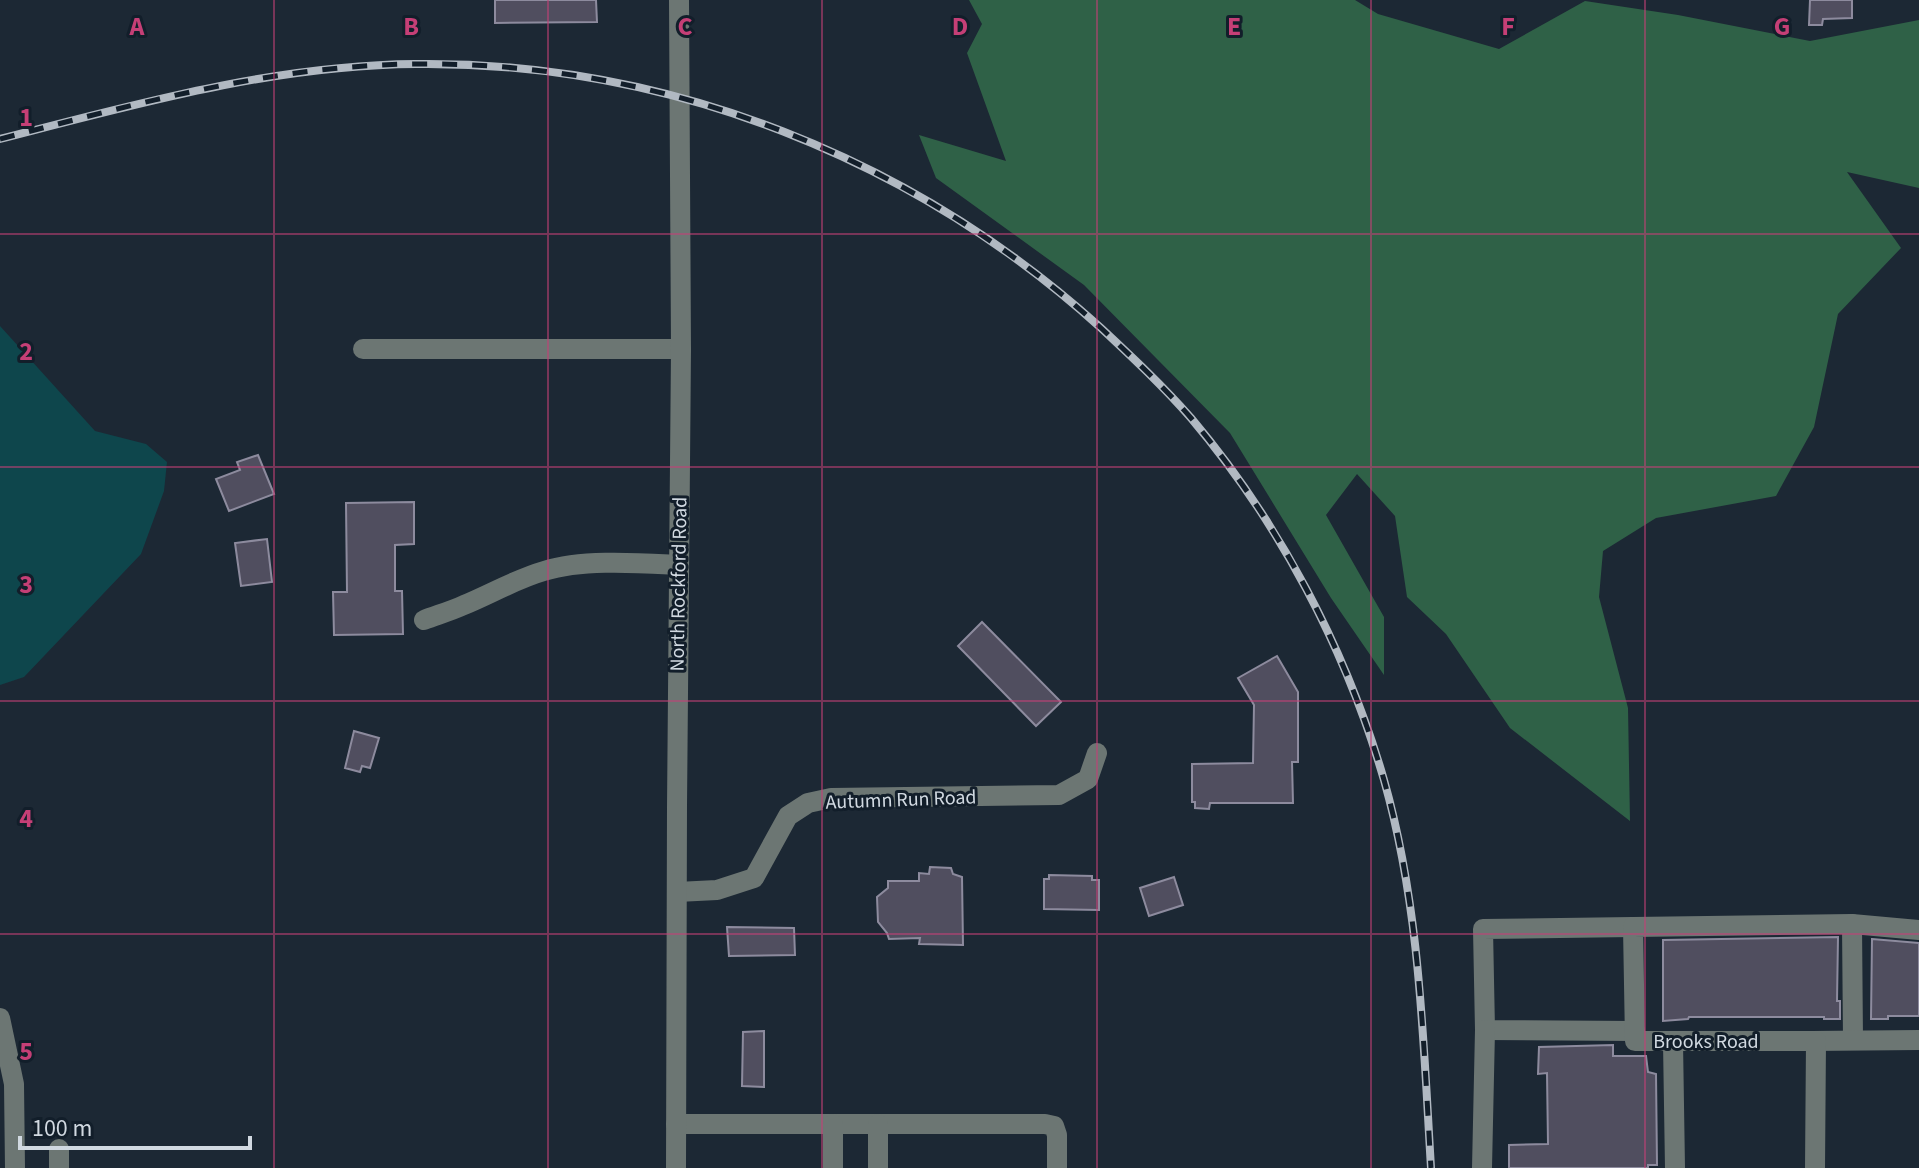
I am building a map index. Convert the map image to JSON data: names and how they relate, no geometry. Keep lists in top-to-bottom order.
{
  "streets": {
    "street": ["North Rockford Road", "Autumn Run Road", "Brooks Road"]
  },
  "crossings": [
    ["North Rockford Road", "Autumn Run Road"]
  ],
  "scale_bar": "100 m",
  "grid": {
    "columns": [
      "A",
      "B",
      "C",
      "D",
      "E",
      "F",
      "G"
    ],
    "rows": [
      "1",
      "2",
      "3",
      "4",
      "5"
    ]
  }
}
